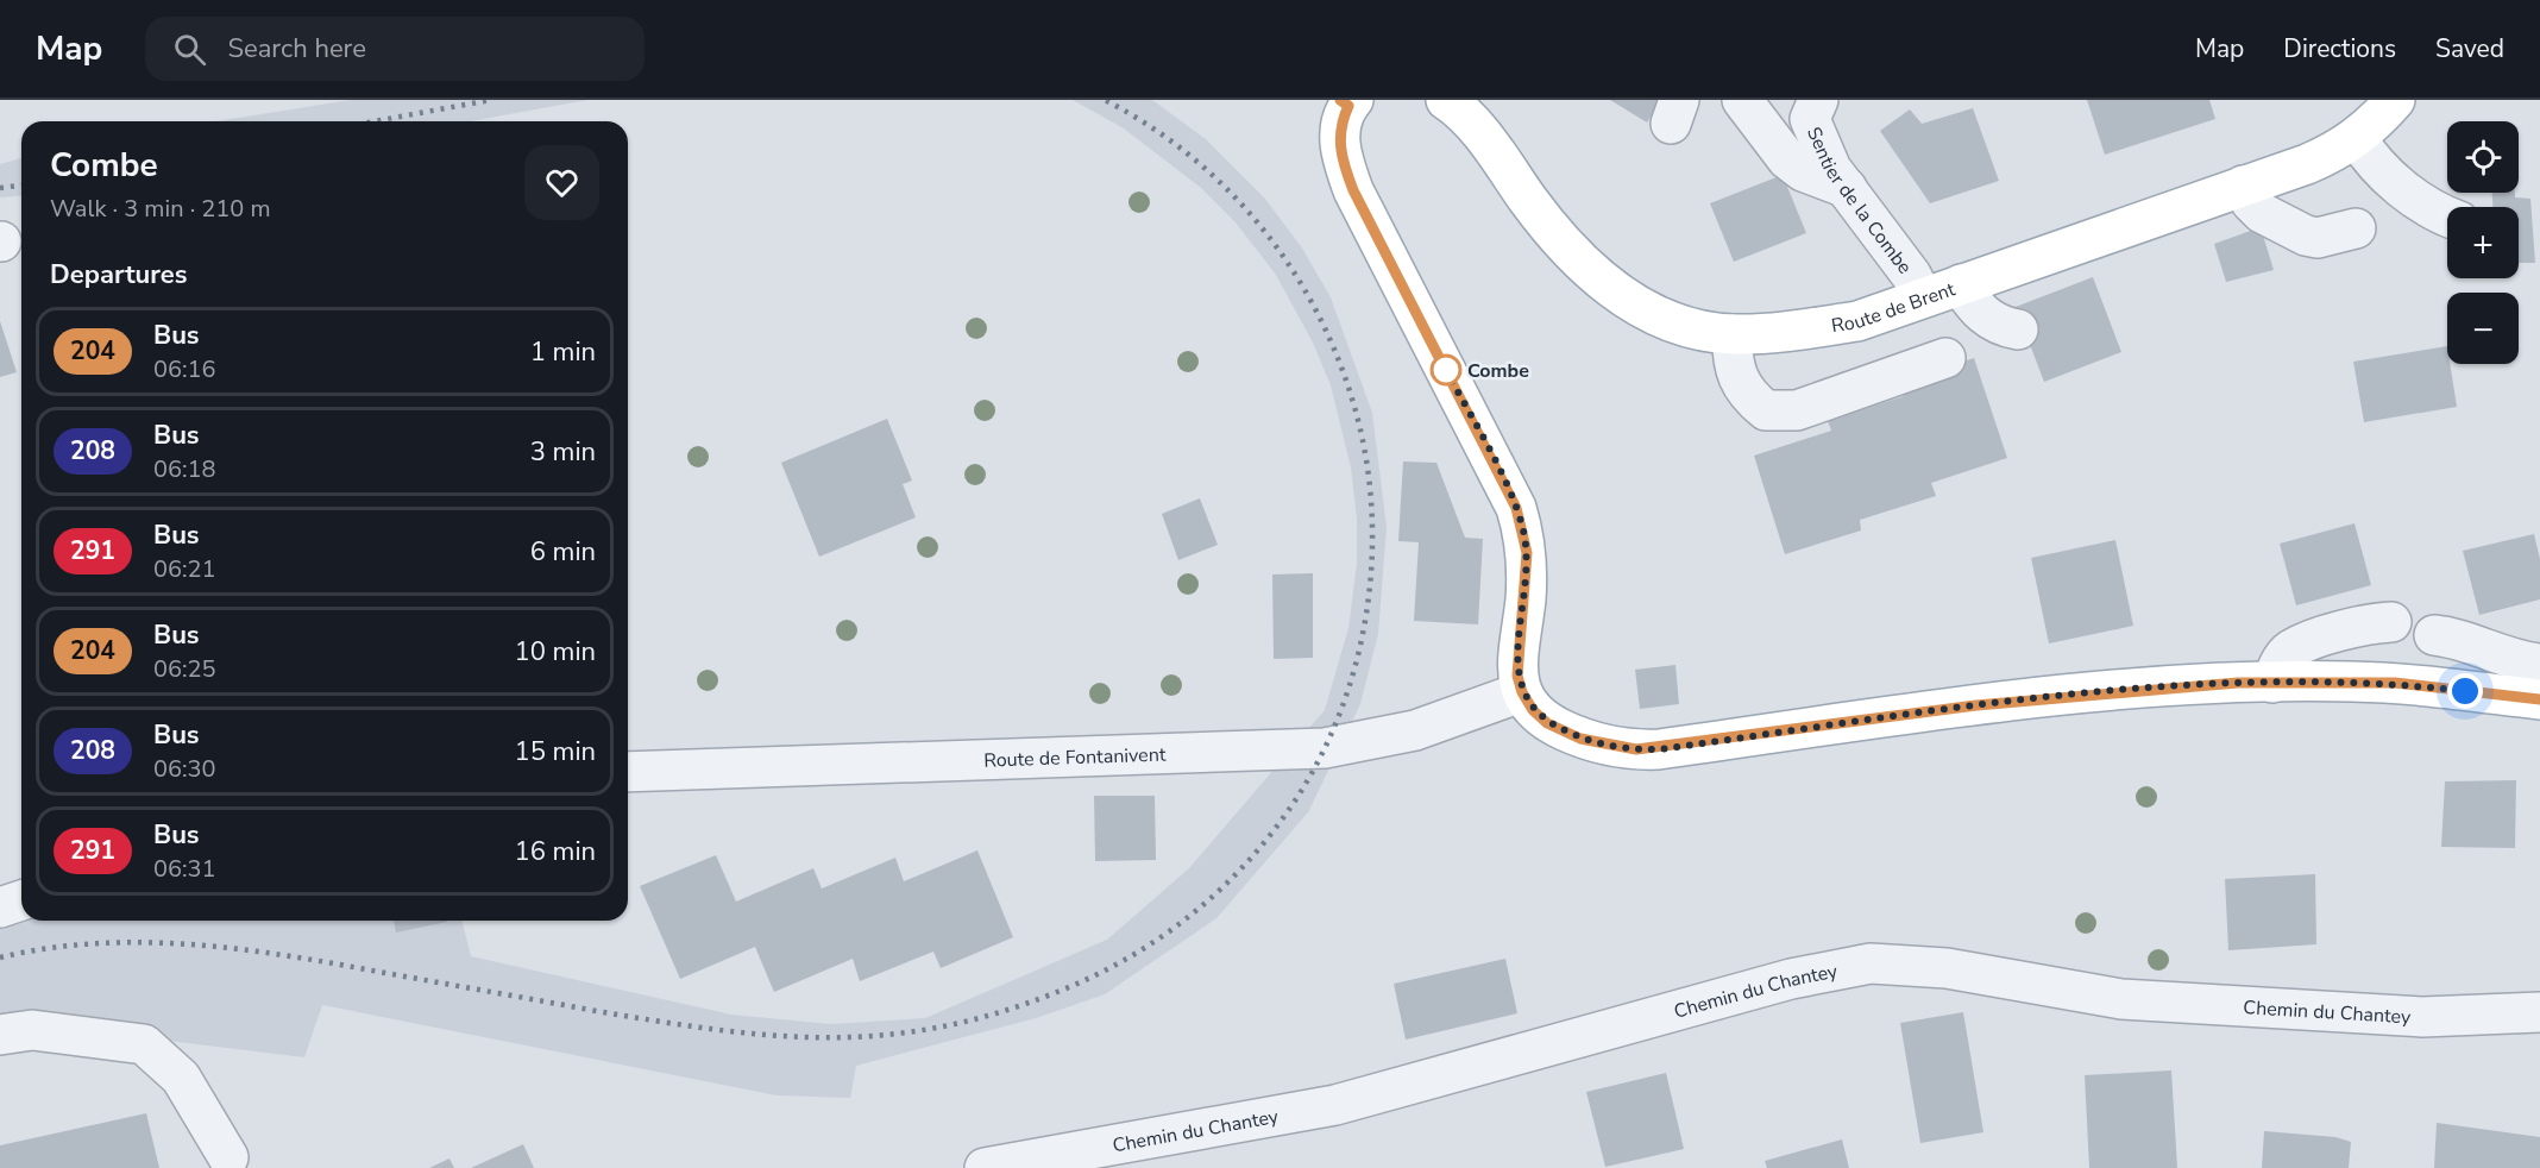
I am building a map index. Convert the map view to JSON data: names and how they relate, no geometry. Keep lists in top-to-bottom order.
{
  "streets": {
    "main road": ["Route de Brent"],
    "street": ["Sentier de la Combe", "Route de Fontanivent", "Chemin du Chantey"]
  },
  "crossings": [
    ["Sentier de la Combe", "Route de Brent"]
  ],
  "places": ["Combe"],
  "lines": ["bus line 204"],
  "page": {
    "header": "Map",
    "search": "Search here",
    "nav": ["Map", "Directions", "Saved"],
    "map_buttons": ["+", "−"],
    "heading": [
      ["Combe", "Walk · 3 min · 210 m"],
      "Departures"
    ],
    "list": [
      {
        "mark": "204",
        "name": "Bus",
        "note": "06:16",
        "value": "1 min"
      },
      {
        "mark": "208",
        "name": "Bus",
        "note": "06:18",
        "value": "3 min"
      },
      {
        "mark": "291",
        "name": "Bus",
        "note": "06:21",
        "value": "6 min"
      },
      {
        "mark": "204",
        "name": "Bus",
        "note": "06:25",
        "value": "10 min"
      },
      {
        "mark": "208",
        "name": "Bus",
        "note": "06:30",
        "value": "15 min"
      },
      {
        "mark": "291",
        "name": "Bus",
        "note": "06:31",
        "value": "16 min"
      }
    ]
  }
}
